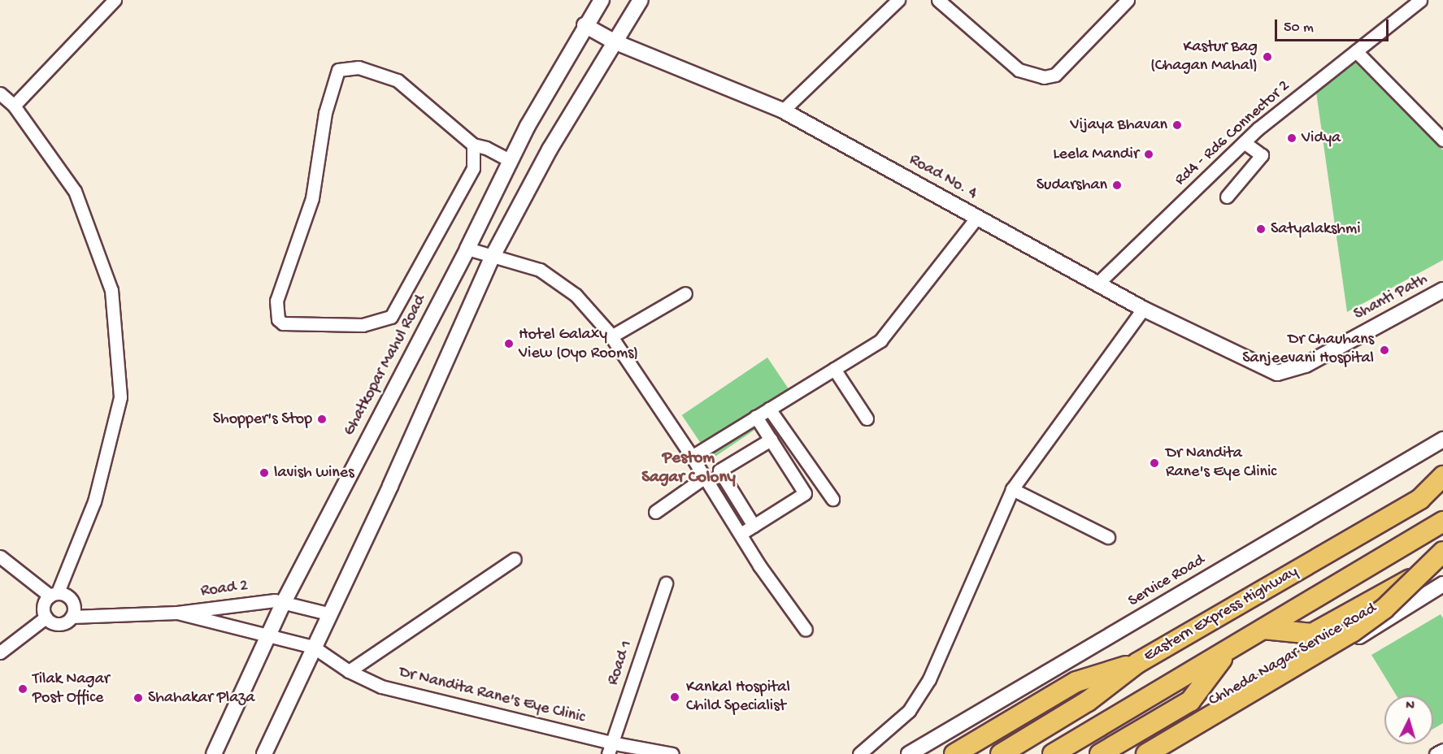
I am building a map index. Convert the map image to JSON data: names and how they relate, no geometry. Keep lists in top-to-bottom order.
{
  "streets": {
    "highway": ["Eastern Express Highway"],
    "street": [
      "Rd4 - Rd6 Connector 2",
      "Road No. 4",
      "Shanti Path",
      "Ghatkopar Mahul Road",
      "Service Road",
      "Road 2",
      "Chheda Nagar Service Road",
      "Road 1",
      "Dr Nandita Rane's Eye Clinic"
    ]
  },
  "crossings": [
    ["Rd4 - Rd6 Connector 2", "Road No. 4"],
    ["Road No. 4", "Shanti Path"],
    ["Road No. 4", "Ghatkopar Mahul Road"],
    ["Ghatkopar Mahul Road", "Road 2"],
    ["Ghatkopar Mahul Road", "Dr Nandita Rane's Eye Clinic"],
    ["Road 2", "Dr Nandita Rane's Eye Clinic"],
    ["Road 1", "Dr Nandita Rane's Eye Clinic"]
  ],
  "districts": ["Pestom Sagar Colony"],
  "places": [
    "Kastur Bag (Chagan Mahal)",
    "Vijaya Bhavan",
    "Vidya",
    "Leela Mandir",
    "Sudarshan",
    "Satyalakshmi",
    "Hotel Galaxy View (Oyo Rooms)",
    "Dr Chauhans Sanjeevani Hospital",
    "Shopper's Stop",
    "Dr Nandita Rane's Eye Clinic",
    "lavish wines",
    "Tilak Nagar Post Office",
    "Kankal Hospital Child Specialist",
    "Shahakar Plaza"
  ],
  "scale_bar": "50 m",
  "north": "top"
}
